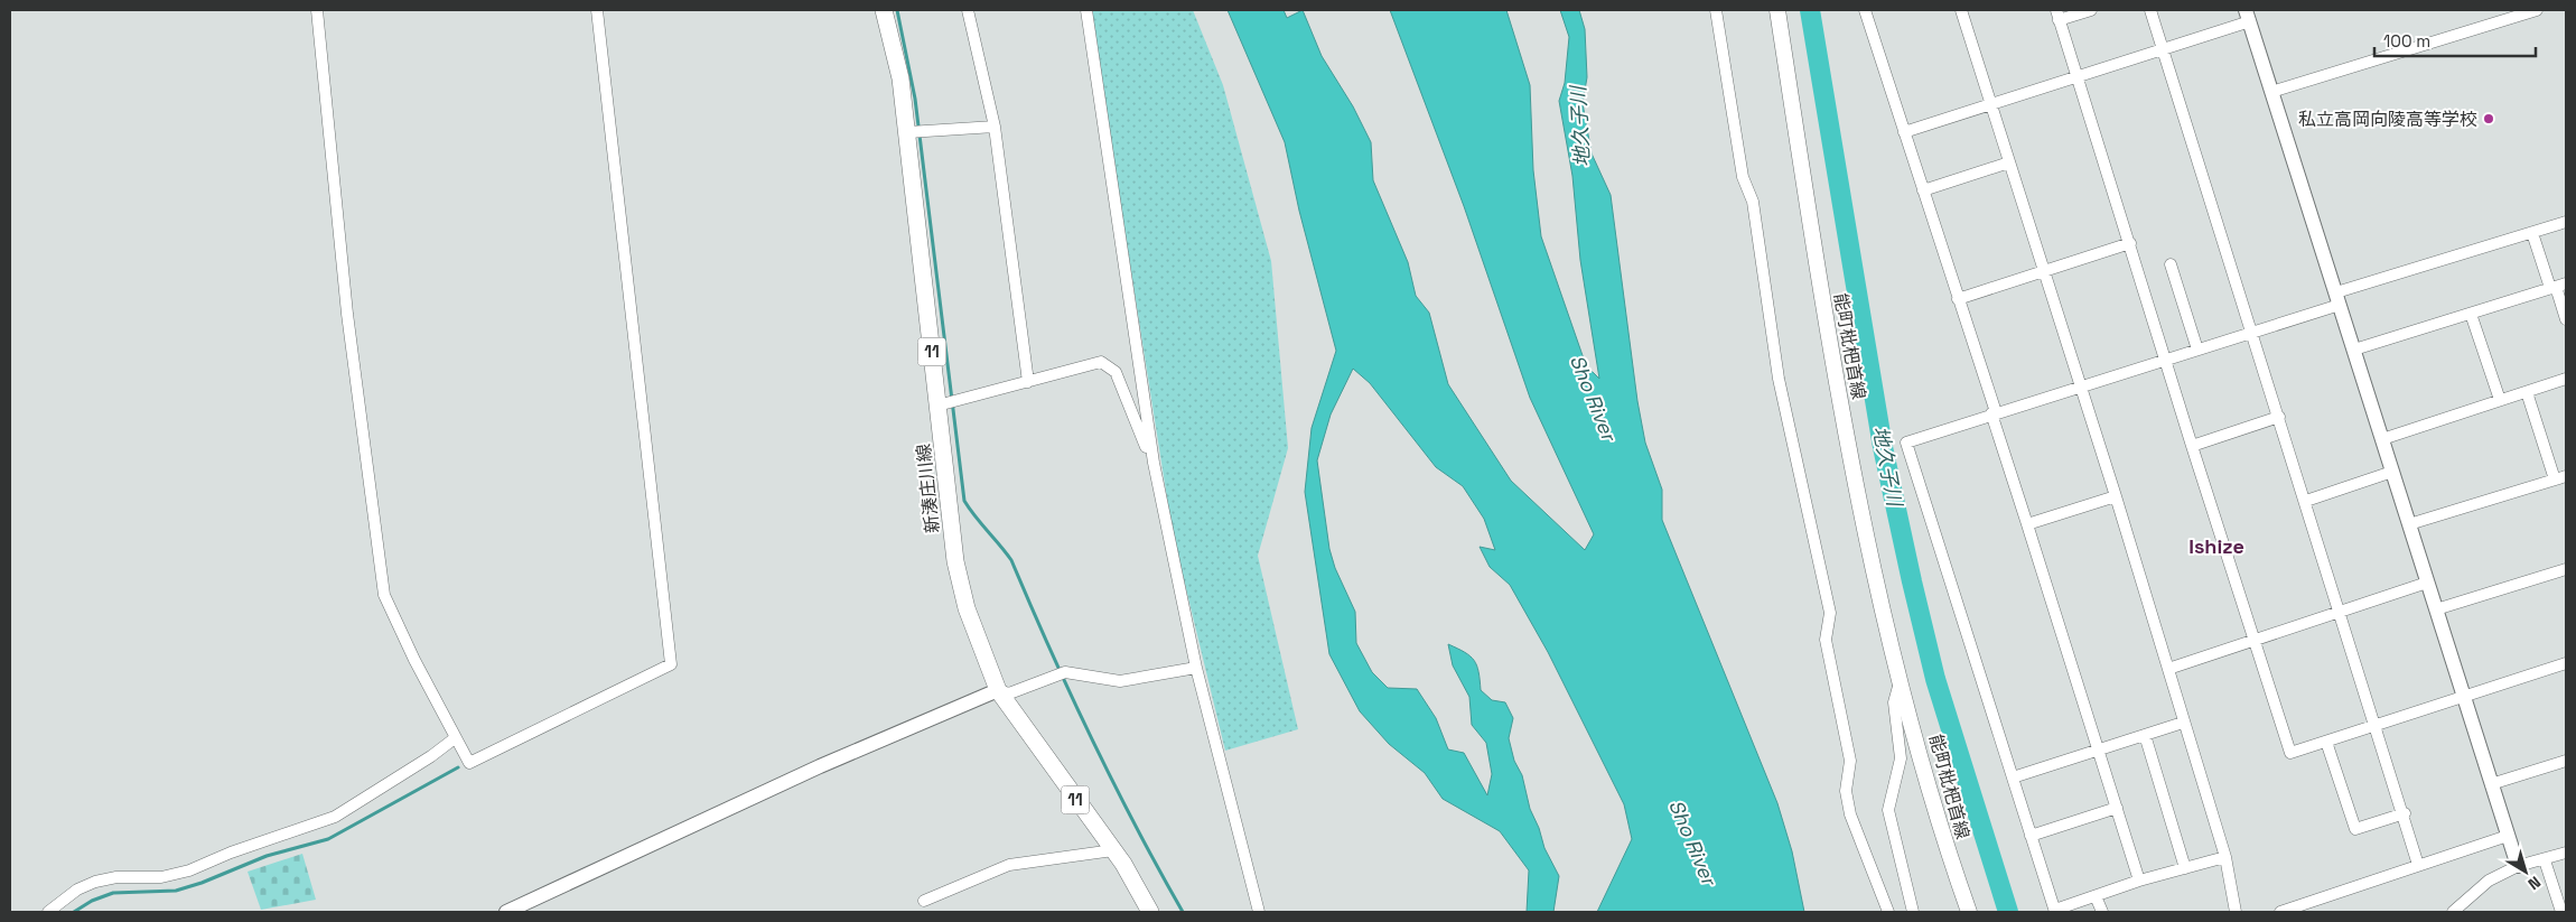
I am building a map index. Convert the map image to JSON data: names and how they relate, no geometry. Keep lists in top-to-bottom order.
{
  "streets": {
    "main road": ["能町枇杷首線", "11", "新湊庄川線"]
  },
  "districts": ["Ishize"],
  "water": ["地久子川", "Sho River"],
  "places": ["私立高岡向陵高等学校"],
  "scale_bar": "100 m",
  "north": "bottom right"
}
